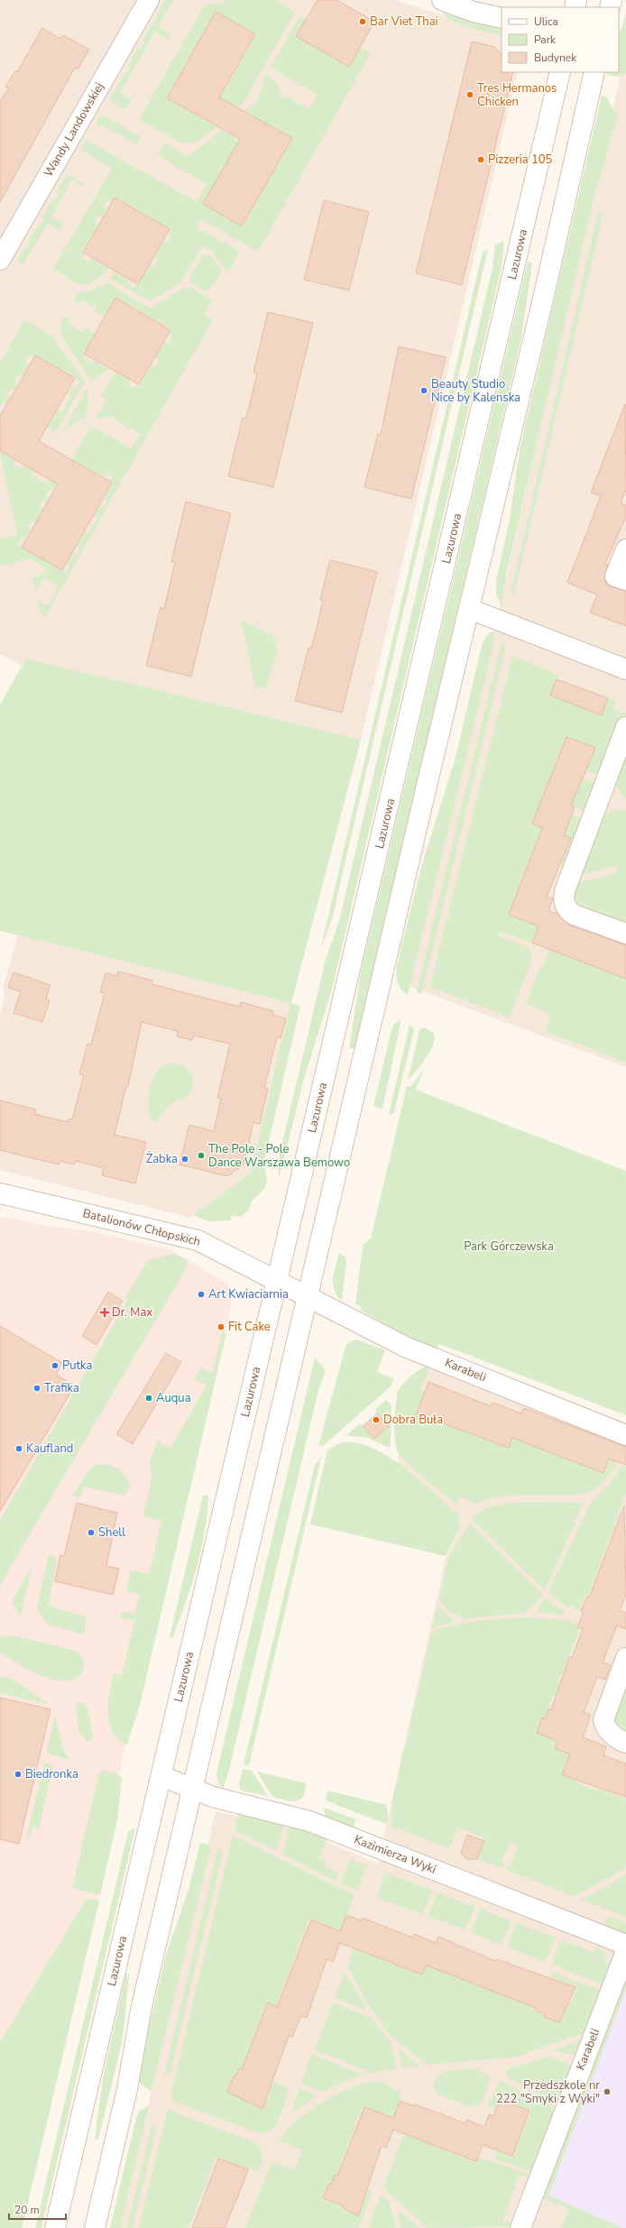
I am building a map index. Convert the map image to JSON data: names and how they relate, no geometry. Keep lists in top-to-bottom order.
{
  "streets": {
    "main road": [
      "Wandy Landowskiej",
      "Lazurowa",
      "Batalionów Chłopskich",
      "Karabeli",
      "Kazimierza Wyki"
    ]
  },
  "crossings": [
    ["Lazurowa", "Batalionów Chłopskich"],
    ["Lazurowa", "Kazimierza Wyki"],
    ["Batalionów Chłopskich", "Karabeli"]
  ],
  "parks": ["Park Górczewska"],
  "places": {
    "other": [
      "Bar Viet Thai",
      "Tres Hermanos Chicken",
      "Pizzeria 105",
      "Beauty Studio Nice by Kalenska",
      "The Pole - Pole Dance Warszawa Bemowo",
      "Żabka",
      "Art Kwiaciarnia",
      "Fit Cake",
      "Putka",
      "Trafika",
      "Auqua",
      "Dobra Buła",
      "Kaufland",
      "Shell",
      "Biedronka",
      "Przedszkole nr 222 \"Smyki z Wyki\""
    ],
    "health": ["Dr. Max"]
  },
  "legend": ["Ulica", "Park", "Budynek"],
  "scale_bar": "20 m"
}
